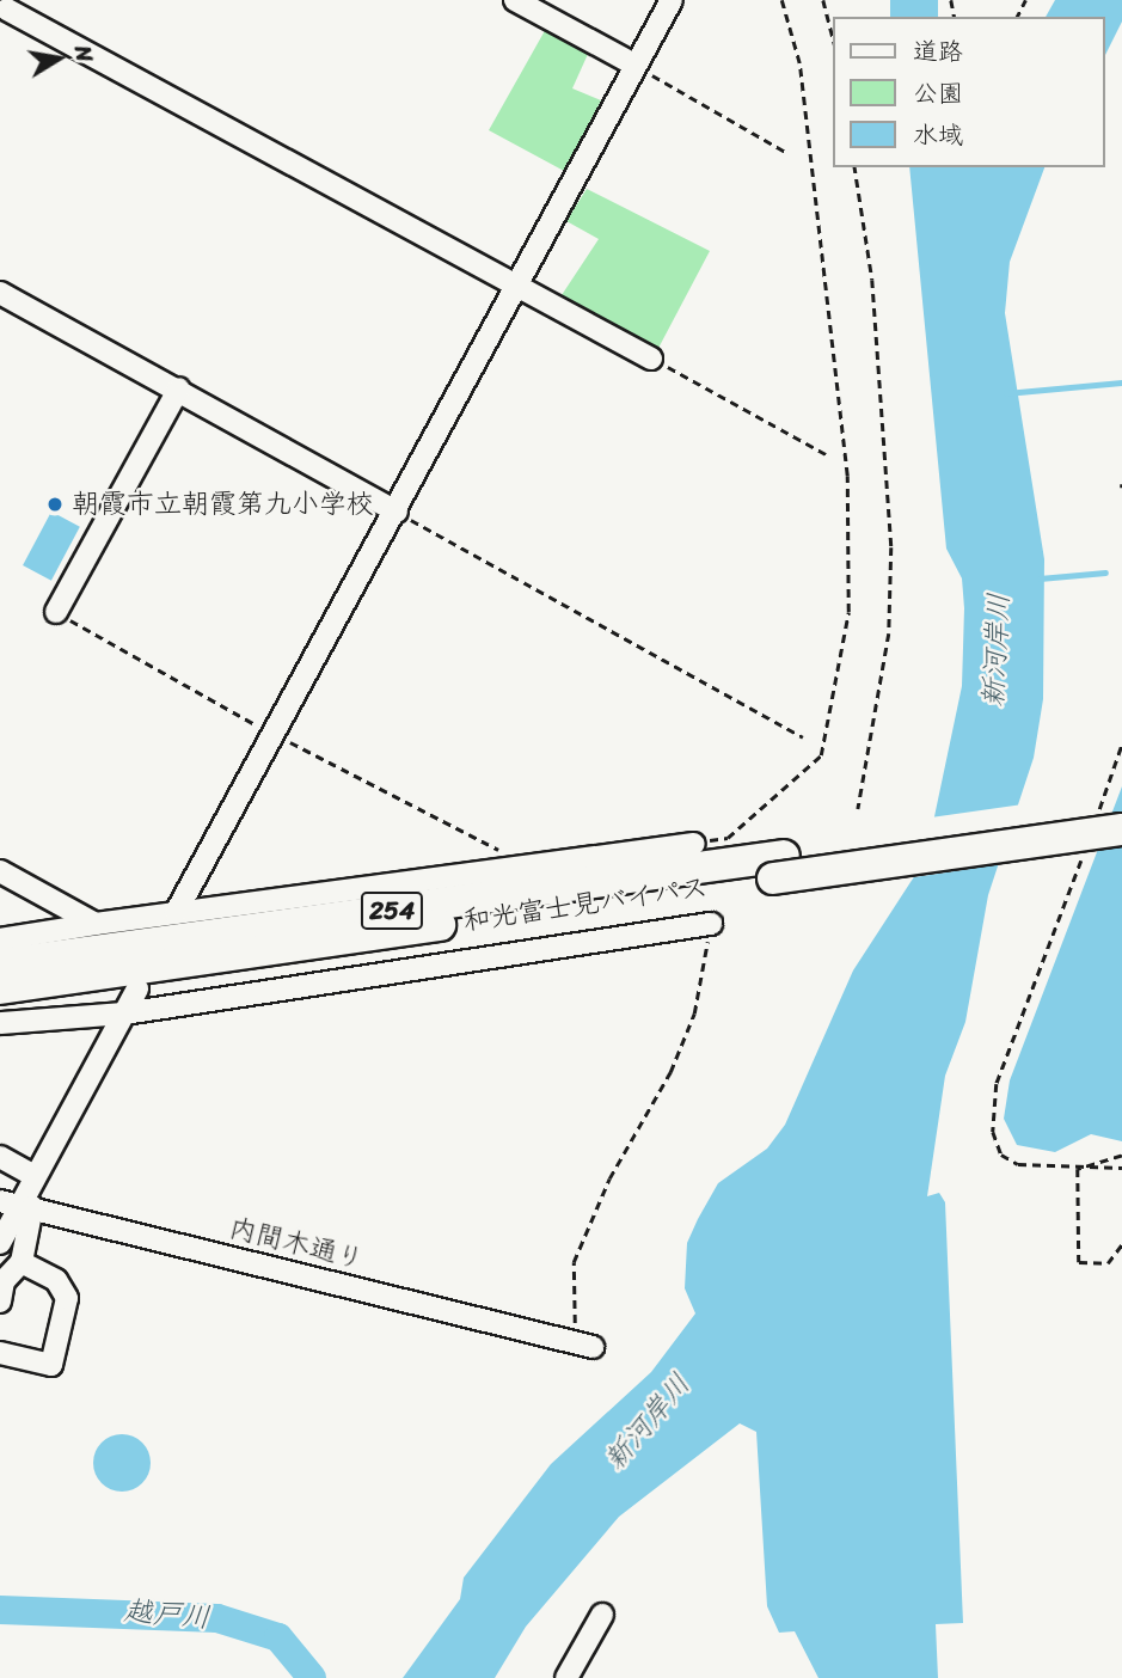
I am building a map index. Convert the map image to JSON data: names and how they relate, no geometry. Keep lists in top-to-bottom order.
{
  "streets": {
    "highway": ["和光富士見バイパス", "254"],
    "street": ["内間木通り"]
  },
  "water": ["新河岸川", "越戸川"],
  "places": ["朝霞市立朝霞第九小学校"],
  "legend": ["道路", "公園", "水域"],
  "north": "right"
}
